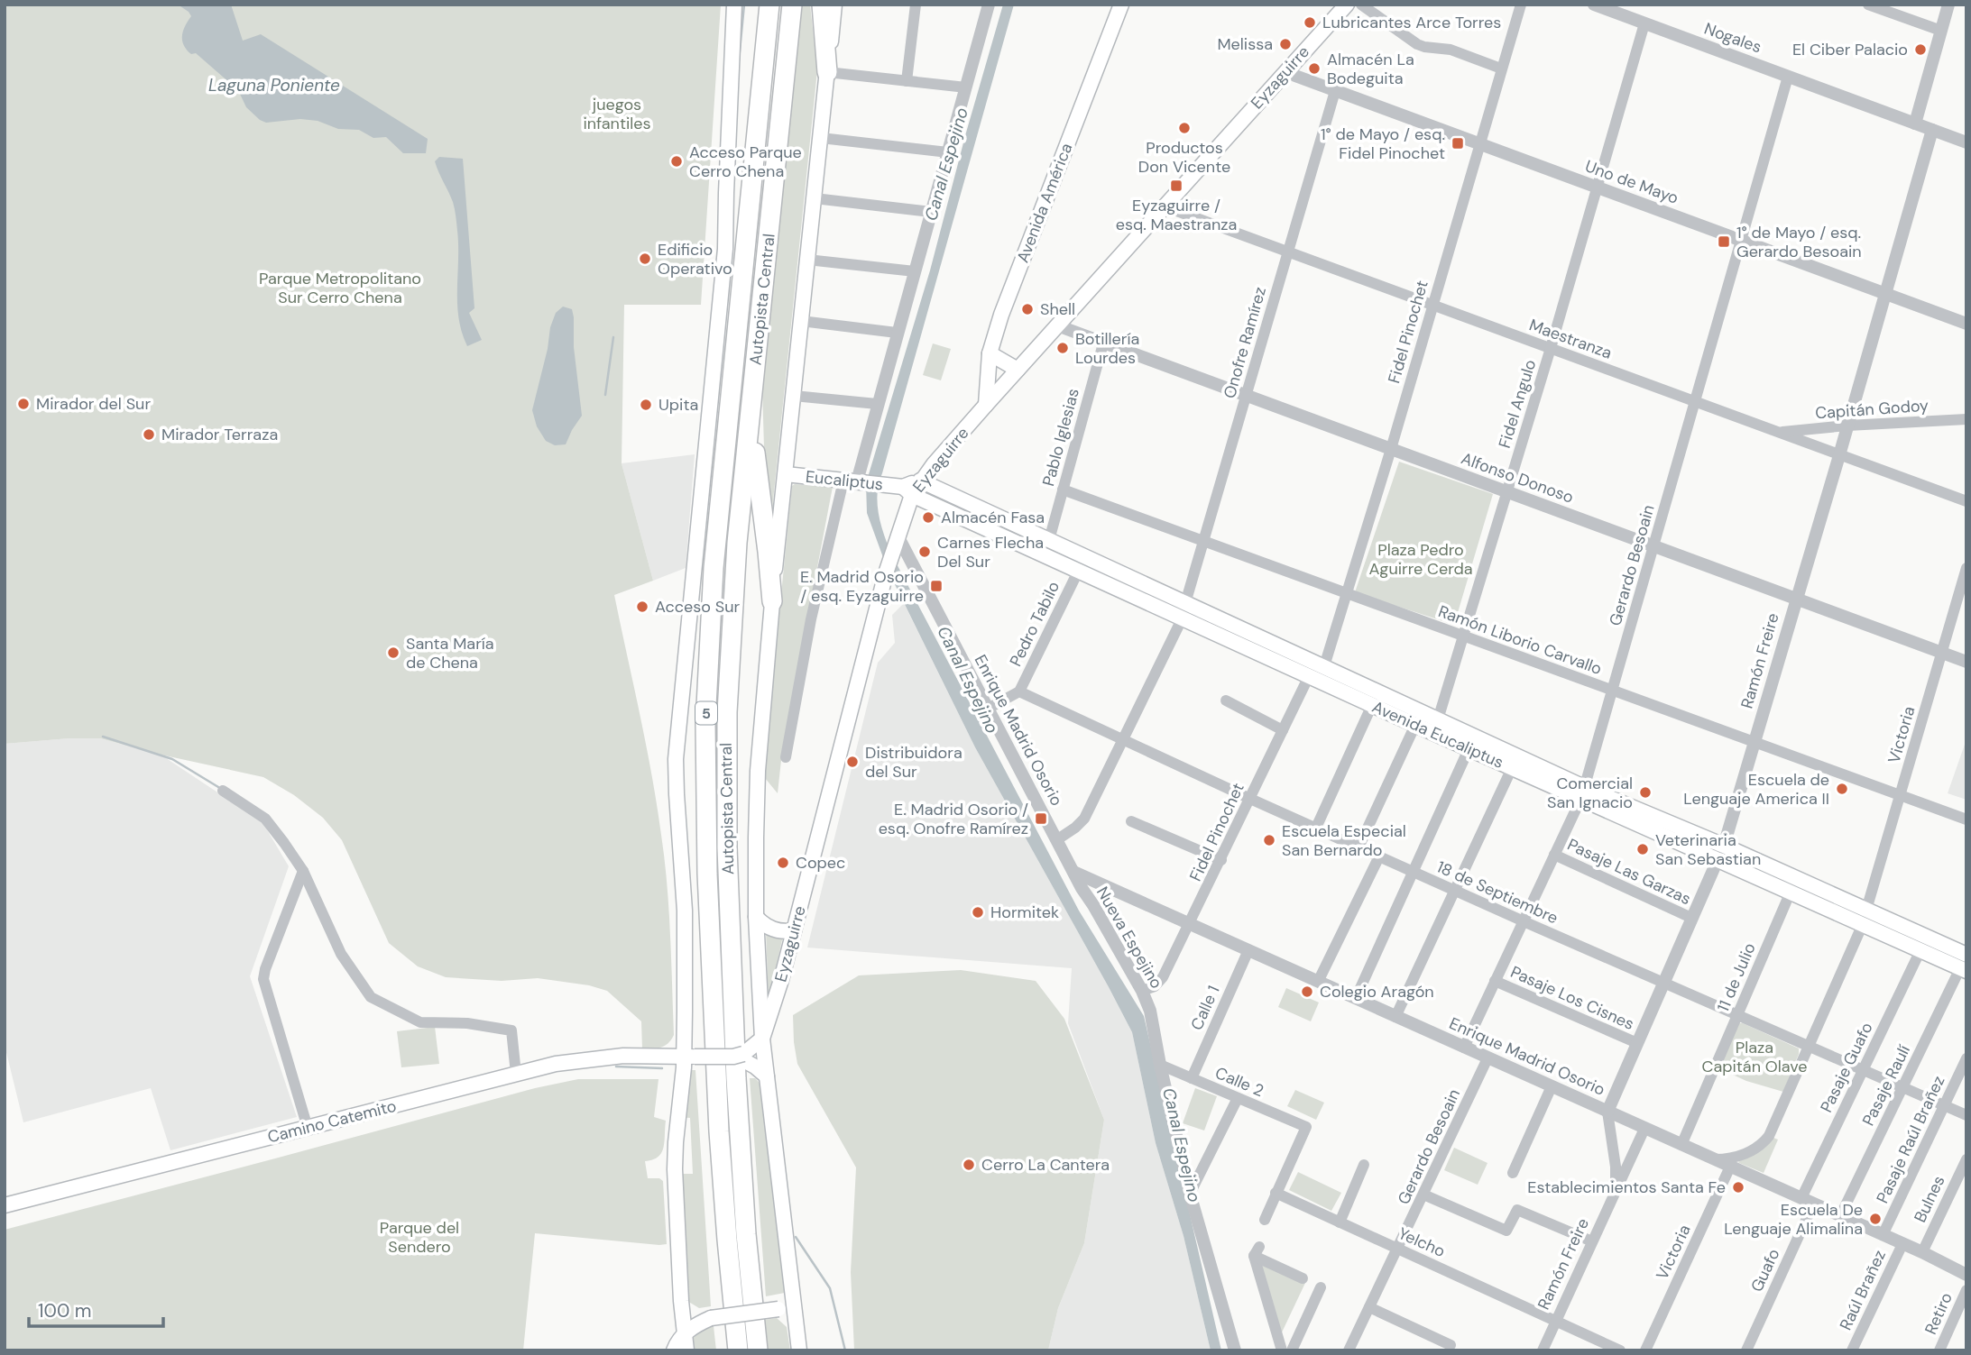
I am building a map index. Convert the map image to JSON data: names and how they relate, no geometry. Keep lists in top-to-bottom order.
{
  "streets": {
    "highway": ["Autopista Central", "5"],
    "main road": [
      "Eyzaguirre",
      "Avenida América",
      "Eucaliptus",
      "Avenida Eucaliptus",
      "Camino Catemito"
    ],
    "street": [
      "Nogales",
      "Uno de Mayo",
      "Fidel Pinochet",
      "Maestranza",
      "Onofre Ramírez",
      "Fidel Angulo",
      "Capitán Godoy",
      "Pablo Iglesias",
      "Alfonso Donoso",
      "Gerardo Besoain",
      "Pedro Tabilo",
      "Ramón Liborio Carvallo",
      "Ramón Freire",
      "Enrique Madrid Osorio",
      "Victoria",
      "Pasaje Las Garzas",
      "18 de Septiembre",
      "Nueva Espejino",
      "11 de Julio",
      "Pasaje Los Cisnes",
      "Calle 1",
      "Pasaje Guafo",
      "Calle 2",
      "Pasaje Raulí",
      "Pasaje Raúl Brañez",
      "Bulnes",
      "Yelcho",
      "Guafo",
      "Raúl Brañez",
      "Retiro"
    ]
  },
  "crossings": [
    ["Nogales", "Fidel Angulo"],
    ["Nogales", "Gerardo Besoain"],
    ["Nogales", "Ramón Freire"],
    ["Eyzaguirre", "Uno de Mayo"],
    ["Eyzaguirre", "Avenida América"],
    ["Eyzaguirre", "Maestranza"],
    ["Eyzaguirre", "Alfonso Donoso"],
    ["Eyzaguirre", "Eucaliptus"],
    ["Eyzaguirre", "Enrique Madrid Osorio"],
    ["Eyzaguirre", "Avenida Eucaliptus"],
    ["Uno de Mayo", "Fidel Pinochet"],
    ["Uno de Mayo", "Onofre Ramírez"],
    ["Uno de Mayo", "Fidel Angulo"],
    ["Uno de Mayo", "Gerardo Besoain"],
    ["Uno de Mayo", "Ramón Freire"],
    ["Fidel Pinochet", "Maestranza"],
    ["Fidel Pinochet", "Alfonso Donoso"],
    ["Fidel Pinochet", "Ramón Liborio Carvallo"],
    ["Fidel Pinochet", "Enrique Madrid Osorio"],
    ["Fidel Pinochet", "Avenida Eucaliptus"],
    ["Fidel Pinochet", "18 de Septiembre"],
    ["Fidel Pinochet", "Nueva Espejino"],
    ["Maestranza", "Onofre Ramírez"],
    ["Maestranza", "Fidel Angulo"],
    ["Maestranza", "Capitán Godoy"],
    ["Maestranza", "Gerardo Besoain"],
    ["Maestranza", "Ramón Freire"],
    ["Onofre Ramírez", "Alfonso Donoso"],
    ["Onofre Ramírez", "Ramón Liborio Carvallo"],
    ["Onofre Ramírez", "Avenida Eucaliptus"],
    ["Fidel Angulo", "Alfonso Donoso"],
    ["Fidel Angulo", "Ramón Liborio Carvallo"],
    ["Fidel Angulo", "Avenida Eucaliptus"],
    ["Capitán Godoy", "Ramón Freire"],
    ["Pablo Iglesias", "Alfonso Donoso"],
    ["Pablo Iglesias", "Ramón Liborio Carvallo"],
    ["Pablo Iglesias", "Avenida Eucaliptus"],
    ["Alfonso Donoso", "Gerardo Besoain"],
    ["Alfonso Donoso", "Ramón Freire"],
    ["Alfonso Donoso", "Victoria"],
    ["Eucaliptus", "Avenida Eucaliptus"],
    ["Gerardo Besoain", "Ramón Liborio Carvallo"],
    ["Gerardo Besoain", "Enrique Madrid Osorio"],
    ["Gerardo Besoain", "Avenida Eucaliptus"],
    ["Gerardo Besoain", "Pasaje Las Garzas"],
    ["Gerardo Besoain", "18 de Septiembre"],
    ["Gerardo Besoain", "Pasaje Los Cisnes"],
    ["Gerardo Besoain", "Yelcho"],
    ["Pedro Tabilo", "Enrique Madrid Osorio"],
    ["Pedro Tabilo", "Avenida Eucaliptus"],
    ["Pedro Tabilo", "18 de Septiembre"],
    ["Ramón Liborio Carvallo", "Ramón Freire"],
    ["Ramón Liborio Carvallo", "Victoria"],
    ["Ramón Freire", "Enrique Madrid Osorio"],
    ["Ramón Freire", "Avenida Eucaliptus"],
    ["Ramón Freire", "Pasaje Las Garzas"],
    ["Ramón Freire", "18 de Septiembre"],
    ["Ramón Freire", "Pasaje Los Cisnes"],
    ["Ramón Freire", "Yelcho"],
    ["Enrique Madrid Osorio", "Victoria"],
    ["Enrique Madrid Osorio", "Nueva Espejino"],
    ["Enrique Madrid Osorio", "11 de Julio"],
    ["Enrique Madrid Osorio", "Calle 1"],
    ["Enrique Madrid Osorio", "Pasaje Guafo"],
    ["Enrique Madrid Osorio", "Pasaje Raulí"],
    ["Enrique Madrid Osorio", "Pasaje Raúl Brañez"],
    ["Enrique Madrid Osorio", "Bulnes"],
    ["Enrique Madrid Osorio", "Guafo"],
    ["Enrique Madrid Osorio", "Raúl Brañez"],
    ["Avenida Eucaliptus", "Victoria"],
    ["Avenida Eucaliptus", "11 de Julio"],
    ["Avenida Eucaliptus", "Pasaje Guafo"],
    ["Avenida Eucaliptus", "Pasaje Raulí"],
    ["Victoria", "18 de Septiembre"],
    ["18 de Septiembre", "11 de Julio"],
    ["18 de Septiembre", "Pasaje Guafo"],
    ["18 de Septiembre", "Pasaje Raulí"],
    ["18 de Septiembre", "Pasaje Raúl Brañez"],
    ["Nueva Espejino", "Calle 2"],
    ["Calle 1", "Calle 2"],
    ["Pasaje Guafo", "Guafo"],
    ["Calle 2", "Yelcho"]
  ],
  "water": ["Laguna Poniente", "Canal Espejino"],
  "parks": [
    "juegos infantiles",
    "Parque Metropolitano Sur Cerro Chena",
    "Plaza Pedro Aguirre Cerda",
    "Plaza Capitán Olave",
    "Parque del Sendero"
  ],
  "places": {
    "other": [
      "Lubricantes Arce Torres",
      "Melissa",
      "El Ciber Palacio",
      "Almacén La Bodeguita",
      "Productos Don Vicente",
      "Acceso Parque Cerro Chena",
      "Edificio Operativo",
      "Shell",
      "Botillería Lourdes",
      "Mirador del Sur",
      "Upita",
      "Mirador Terraza",
      "Almacén Fasa",
      "Carnes Flecha Del Sur",
      "Acceso Sur",
      "Santa María de Chena",
      "Distribuidora del Sur",
      "Escuela de Lenguaje America II",
      "Comercial San Ignacio",
      "Escuela Especial San Bernardo",
      "Veterinaria San Sebastian",
      "Copec",
      "Hormitek",
      "Colegio Aragón",
      "Cerro La Cantera",
      "Establecimientos Santa Fe",
      "Escuela De Lenguaje Alimalina"
    ],
    "transit": [
      "1° de Mayo / esq. Fidel Pinochet",
      "Eyzaguirre / esq. Maestranza",
      "1° de Mayo / esq. Gerardo Besoain",
      "E. Madrid Osorio / esq. Eyzaguirre",
      "E. Madrid Osorio / esq. Onofre Ramírez"
    ]
  },
  "scale_bar": "100 m"
}
